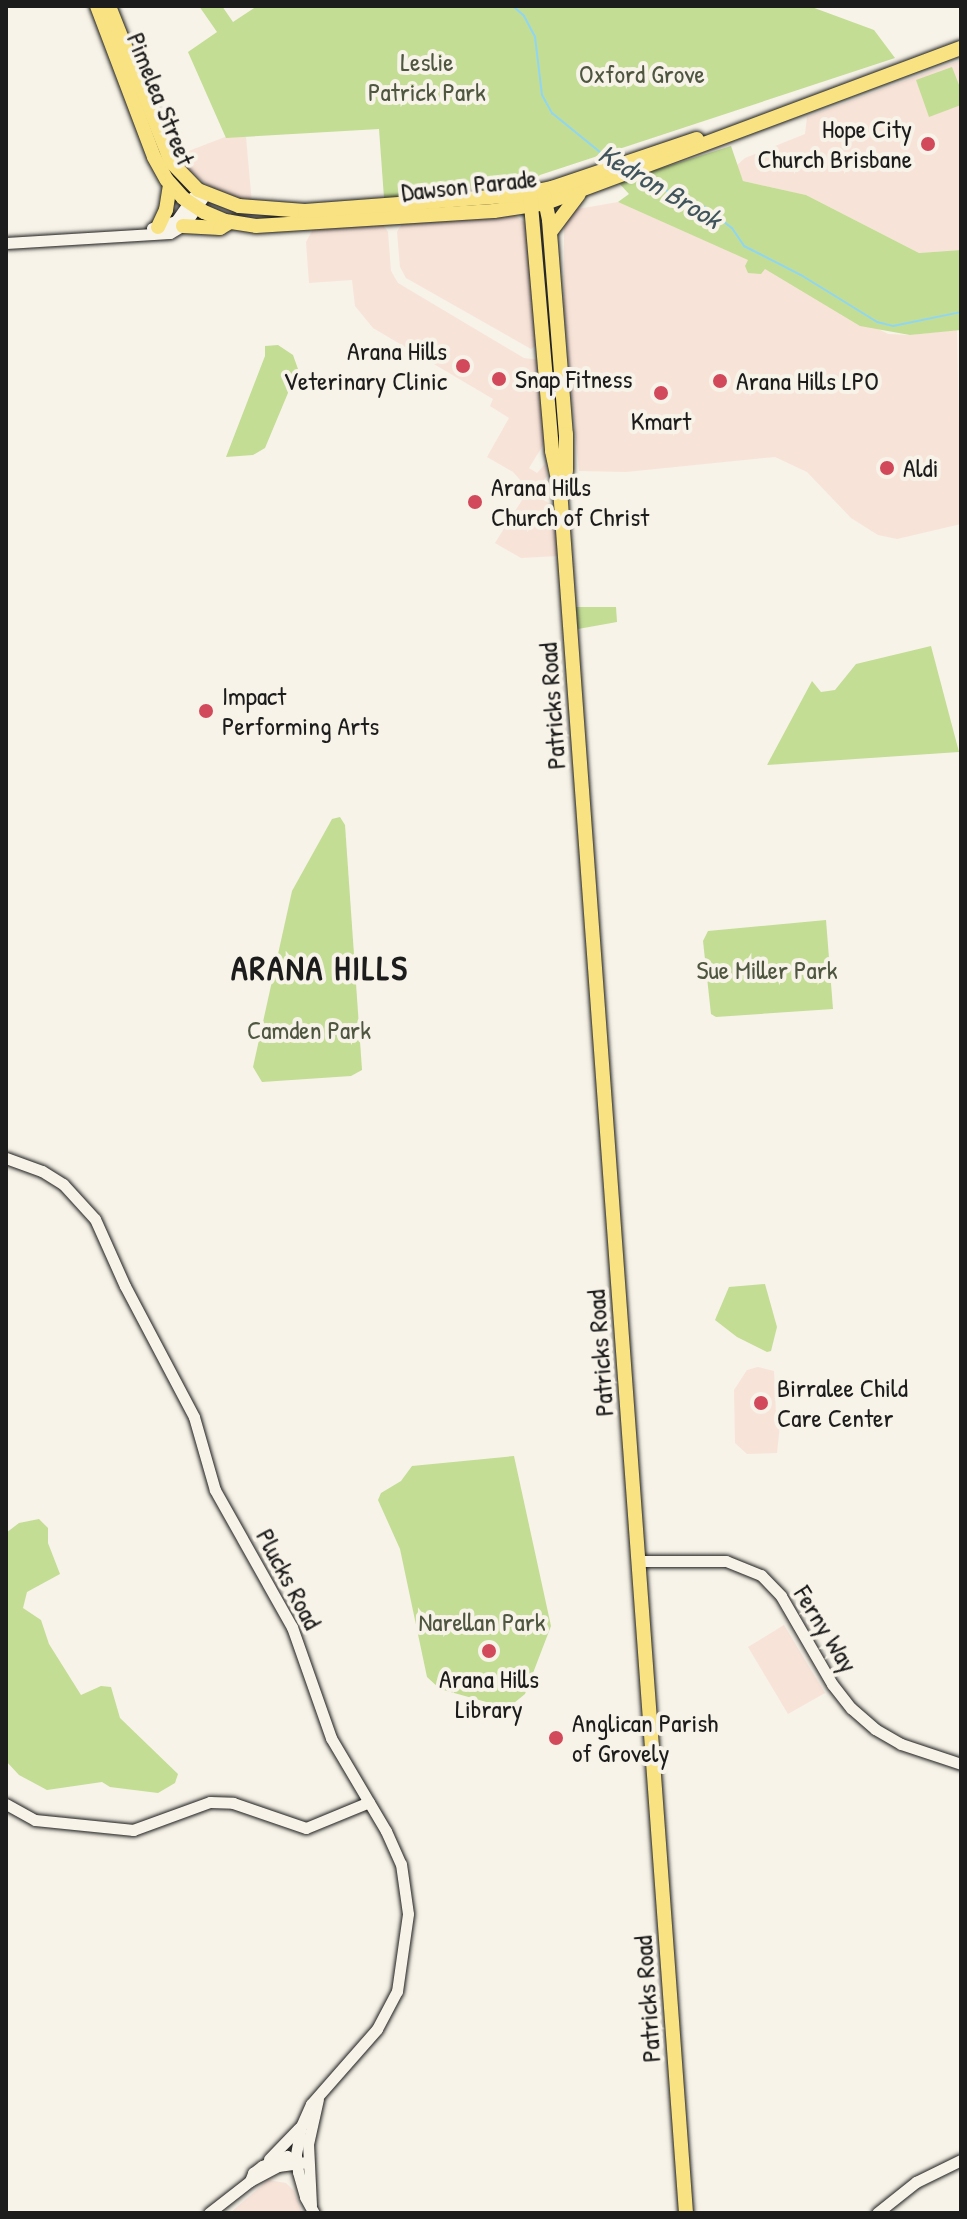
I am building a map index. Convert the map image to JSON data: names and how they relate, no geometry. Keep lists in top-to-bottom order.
{
  "streets": {
    "main road": ["Pimelea Street", "Dawson Parade", "Patricks Road"],
    "street": ["Plucks Road", "Ferny Way"]
  },
  "crossings": [
    ["Pimelea Street", "Dawson Parade"],
    ["Dawson Parade", "Patricks Road"],
    ["Patricks Road", "Ferny Way"]
  ],
  "districts": ["ARANA HILLS"],
  "water": ["Kedron Brook"],
  "parks": [
    "Leslie Patrick Park",
    "Oxford Grove",
    "Sue Miller Park",
    "Camden Park",
    "Narellan Park"
  ],
  "places": [
    "Hope City Church Brisbane",
    "Arana Hills Veterinary Clinic",
    "Snap Fitness",
    "Arana Hills LPO",
    "Kmart",
    "Aldi",
    "Arana Hills Church of Christ",
    "Impact Performing Arts",
    "Birralee Child Care Center",
    "Arana Hills Library",
    "Anglican Parish of Grovely"
  ]
}
